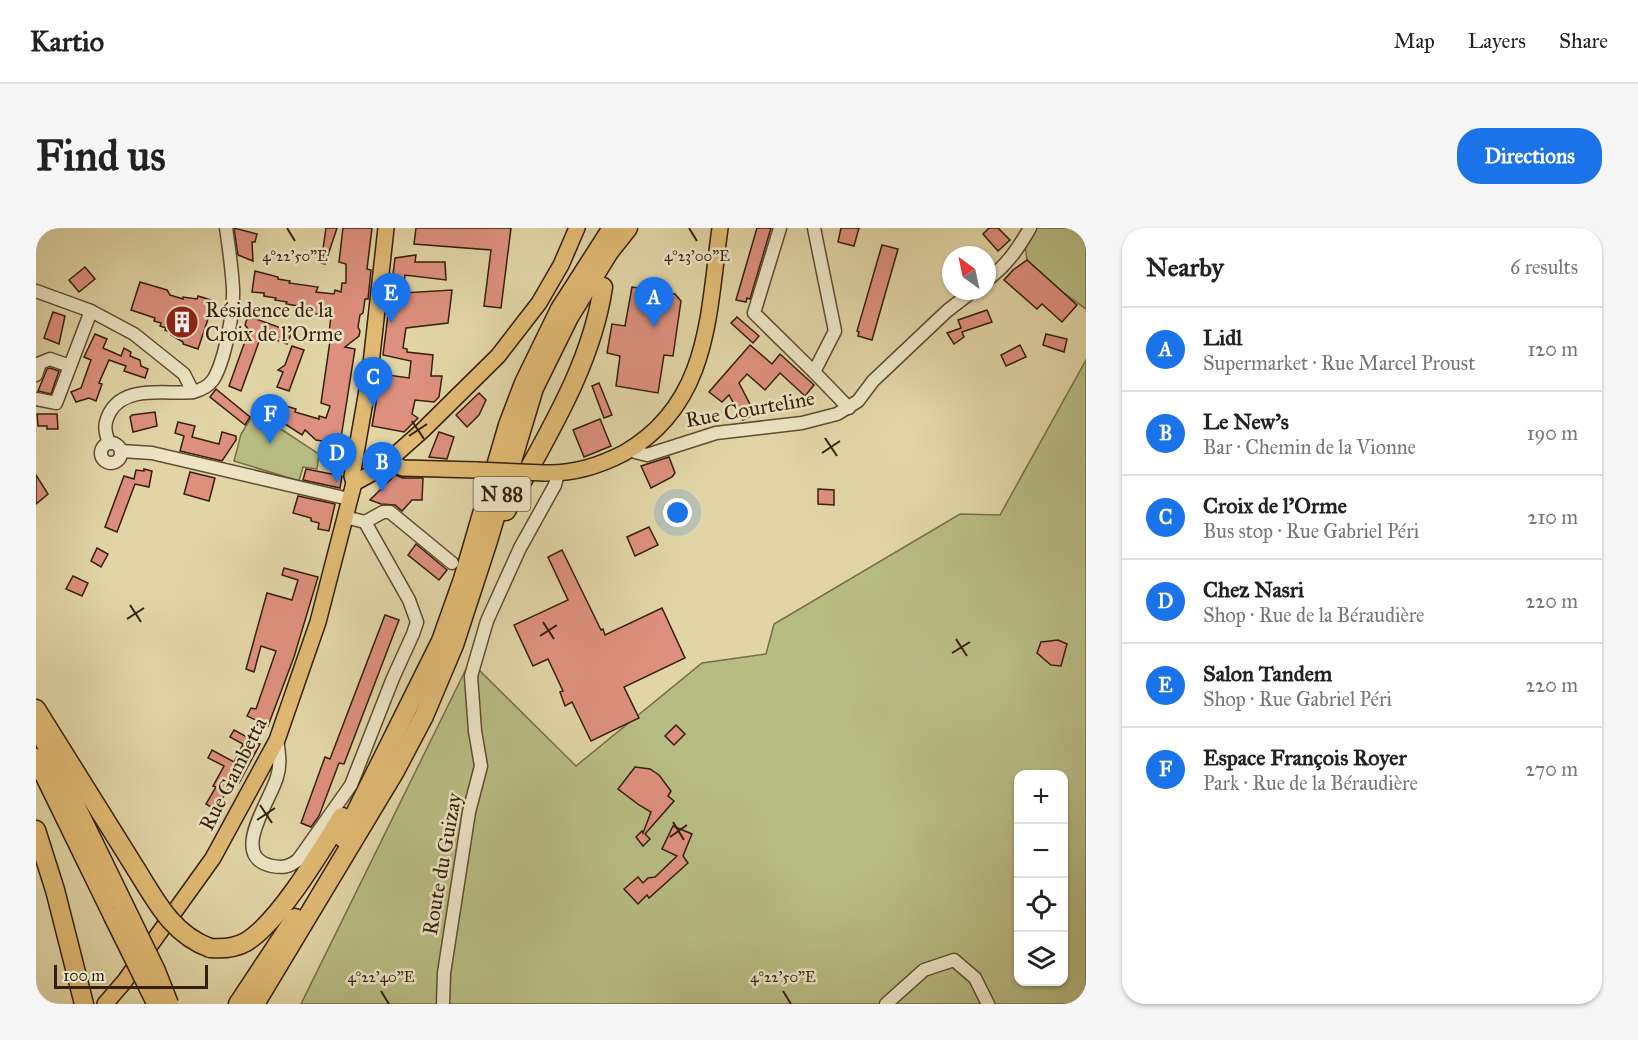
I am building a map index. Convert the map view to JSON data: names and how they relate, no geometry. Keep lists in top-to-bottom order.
{
  "streets": {
    "highway": ["N 88"],
    "main road": ["Rue Gambetta"],
    "street": ["Rue Courteline", "Route du Guizay"]
  },
  "places": {
    "building": ["Résidence de la Croix de l'Orme"]
  },
  "scale_bar": "100 m",
  "north": "top left",
  "page": {
    "header": "Kartio",
    "nav": ["Map", "Layers", "Share"],
    "buttons": "Directions",
    "title": "Find us",
    "heading": ["Nearby", "6 results"],
    "pins": [
      "E",
      "A",
      "C",
      "F",
      "D",
      "B"
    ],
    "list": [
      {
        "mark": "A",
        "name": "Lidl",
        "note": "Supermarket · Rue Marcel Proust",
        "value": "120 m"
      },
      {
        "mark": "B",
        "name": "Le New's",
        "note": "Bar · Chemin de la Vionne",
        "value": "190 m"
      },
      {
        "mark": "C",
        "name": "Croix de l'Orme",
        "note": "Bus stop · Rue Gabriel Péri",
        "value": "210 m"
      },
      {
        "mark": "D",
        "name": "Chez Nasri",
        "note": "Shop · Rue de la Béraudière",
        "value": "220 m"
      },
      {
        "mark": "E",
        "name": "Salon Tandem",
        "note": "Shop · Rue Gabriel Péri",
        "value": "220 m"
      },
      {
        "mark": "F",
        "name": "Espace François Royer",
        "note": "Park · Rue de la Béraudière",
        "value": "270 m"
      }
    ],
    "map_buttons": ["+", "−"],
    "scale": "100 m"
  },
  "coordinates": ["4°22'50\"E", "4°23'00\"E", "4°22'40\"E"]
}
